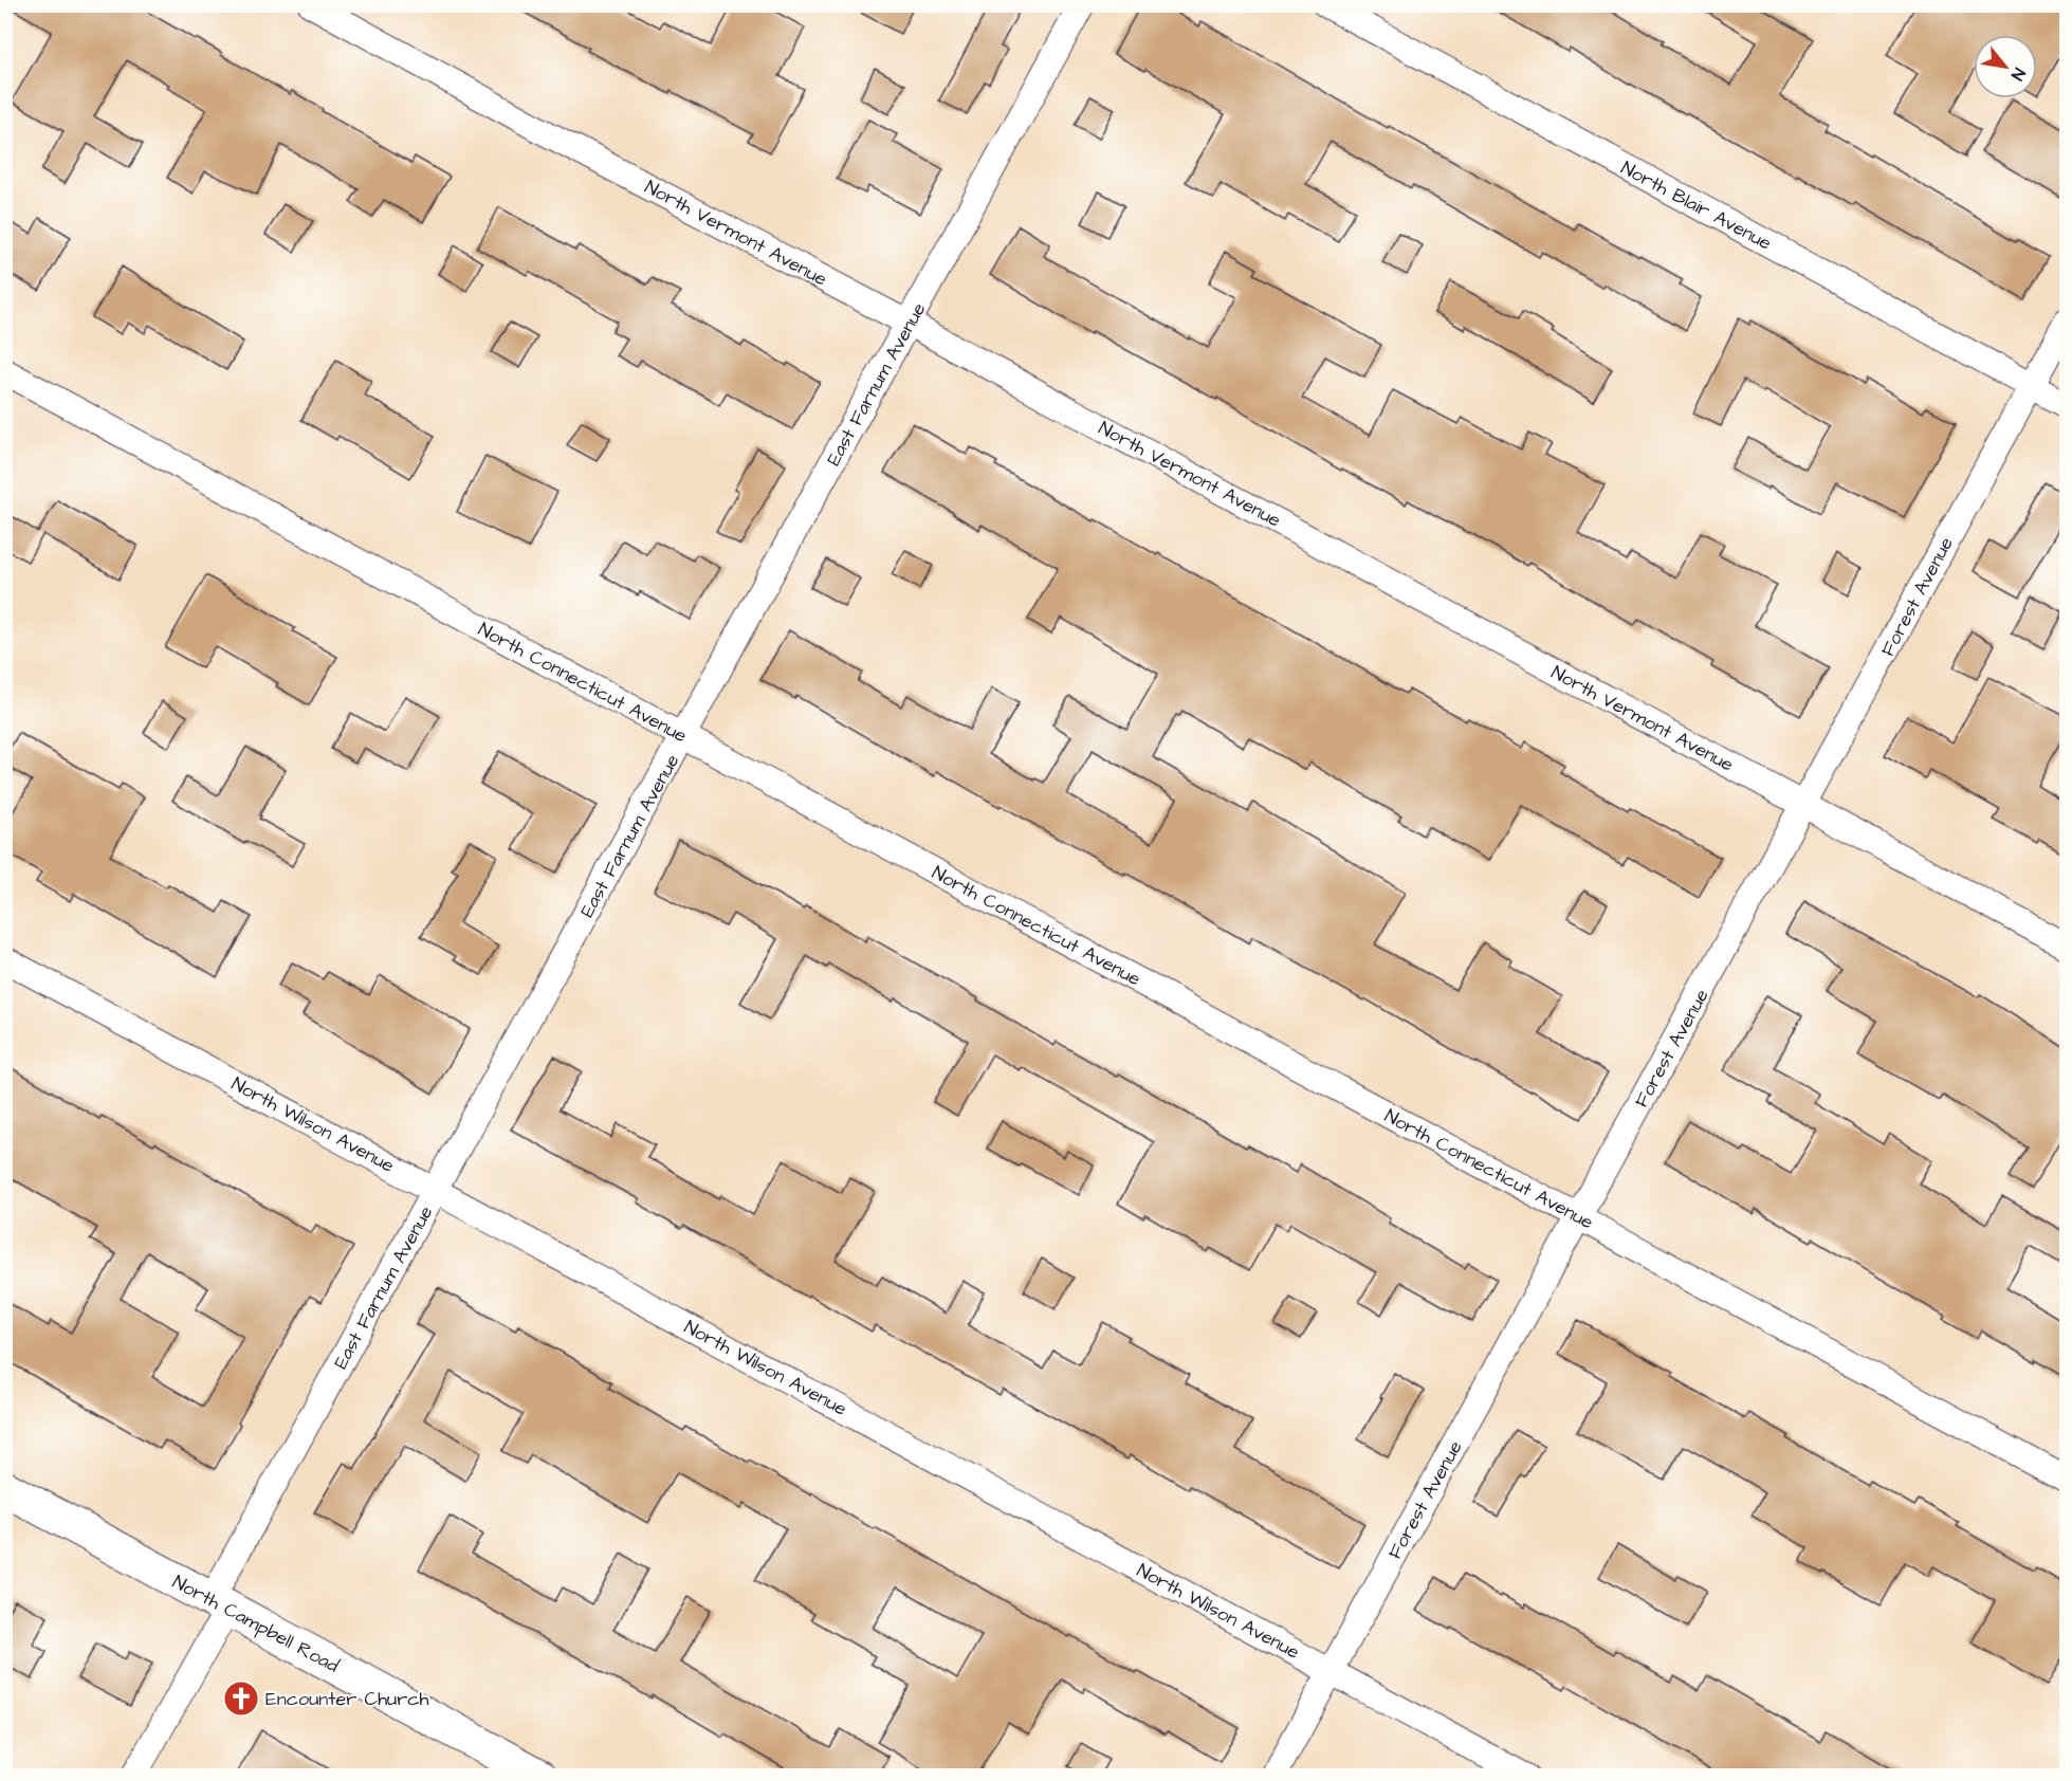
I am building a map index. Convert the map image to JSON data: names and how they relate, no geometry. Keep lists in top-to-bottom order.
{
  "streets": {
    "street": [
      "North Blair Avenue",
      "North Vermont Avenue",
      "East Farnum Avenue",
      "Forest Avenue",
      "North Connecticut Avenue",
      "North Wilson Avenue",
      "North Campbell Road"
    ]
  },
  "crossings": [
    ["North Blair Avenue", "Forest Avenue"],
    ["North Vermont Avenue", "East Farnum Avenue"],
    ["North Vermont Avenue", "Forest Avenue"],
    ["East Farnum Avenue", "North Connecticut Avenue"],
    ["East Farnum Avenue", "North Wilson Avenue"],
    ["East Farnum Avenue", "North Campbell Road"],
    ["Forest Avenue", "North Connecticut Avenue"],
    ["Forest Avenue", "North Wilson Avenue"]
  ],
  "places": {
    "church": ["Encounter Church"]
  },
  "north": "bottom right"
}
